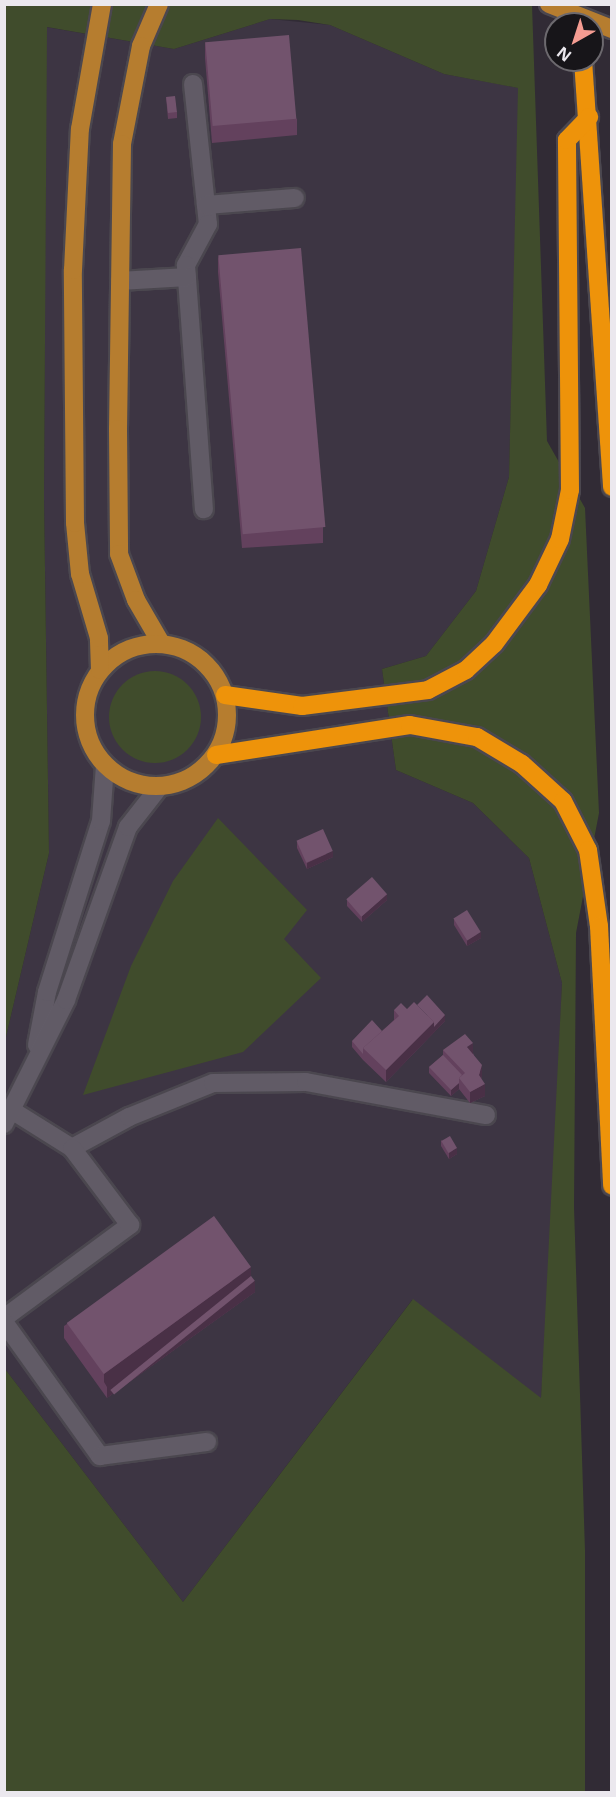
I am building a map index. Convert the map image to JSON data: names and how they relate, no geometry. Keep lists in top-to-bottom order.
{
  "north": "bottom left"
}
